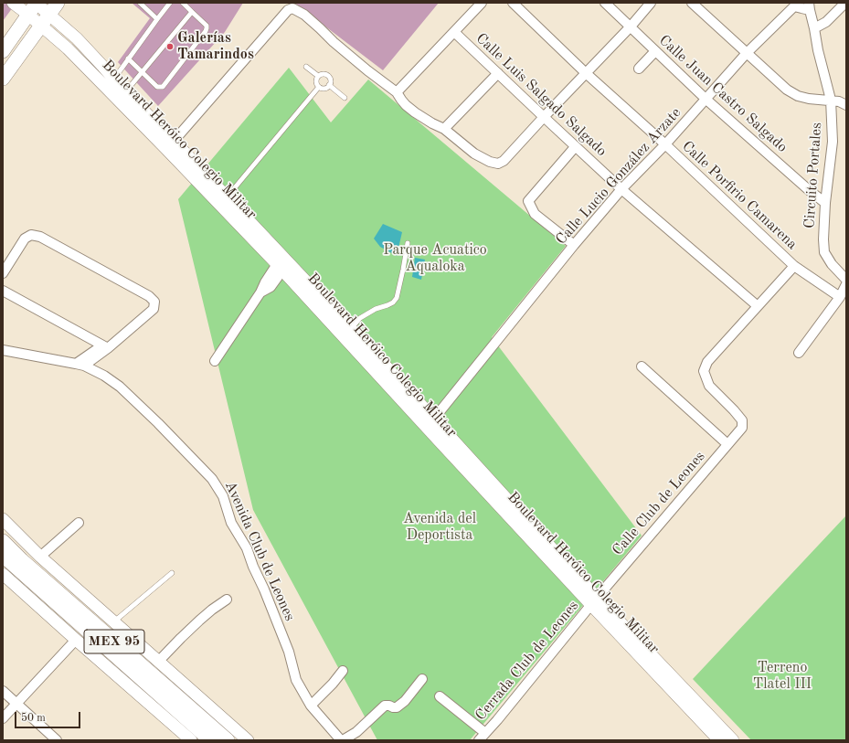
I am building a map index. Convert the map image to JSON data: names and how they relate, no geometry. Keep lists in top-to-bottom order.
{
  "streets": {
    "main road": ["Boulevard Heróico Colegio Militar", "MEX 95"],
    "street": [
      "Calle Juan Castro Salgado",
      "Calle Luis Salgado Salgado",
      "Circuito Portales",
      "Calle Lucio González Arzate",
      "Calle Porfirio Camarena",
      "Calle Club de Leones",
      "Avenida Club de Leones",
      "Cerrada Club de Leones"
    ]
  },
  "crossings": [
    ["Calle Juan Castro Salgado", "Circuito Portales"],
    ["Calle Juan Castro Salgado", "Calle Lucio González Arzate"],
    ["Calle Luis Salgado Salgado", "Calle Lucio González Arzate"],
    ["Calle Luis Salgado Salgado", "Calle Club de Leones"],
    ["Boulevard Heróico Colegio Militar", "Calle Lucio González Arzate"],
    ["Boulevard Heróico Colegio Militar", "Calle Club de Leones"],
    ["Boulevard Heróico Colegio Militar", "Cerrada Club de Leones"],
    ["Circuito Portales", "Calle Lucio González Arzate"],
    ["Calle Lucio González Arzate", "Calle Porfirio Camarena"],
    ["Calle Club de Leones", "Cerrada Club de Leones"]
  ],
  "parks": ["Parque Acuatico Aqualoka", "Avenida del Deportista", "Terreno Tlatel III"],
  "places": ["Galerías Tamarindos"],
  "scale_bar": "50 m"
}
